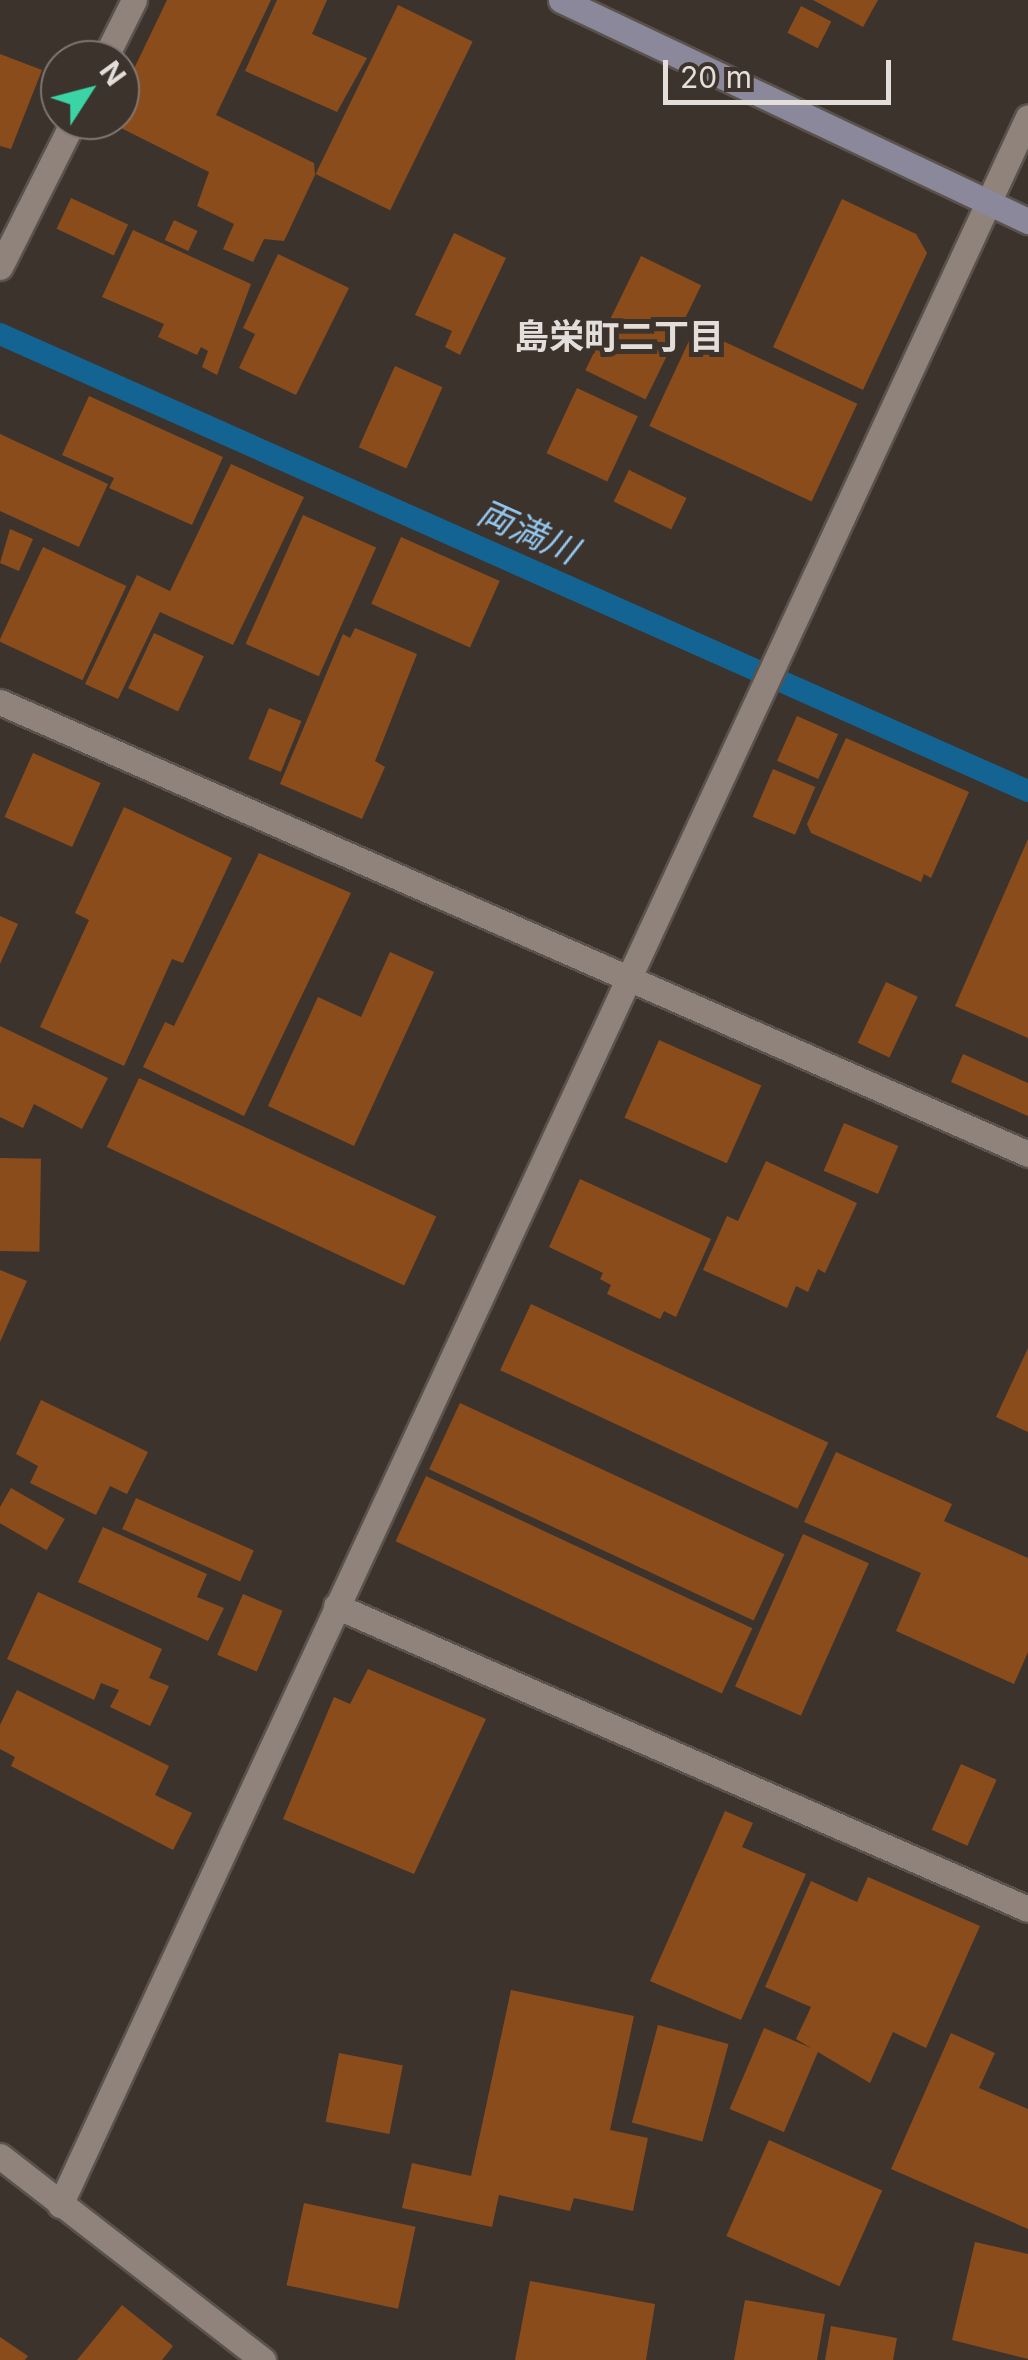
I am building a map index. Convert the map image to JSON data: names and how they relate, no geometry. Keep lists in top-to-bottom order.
{
  "districts": ["島栄町二丁目"],
  "water": ["両満川"],
  "scale_bar": "20 m",
  "north": "top right"
}
